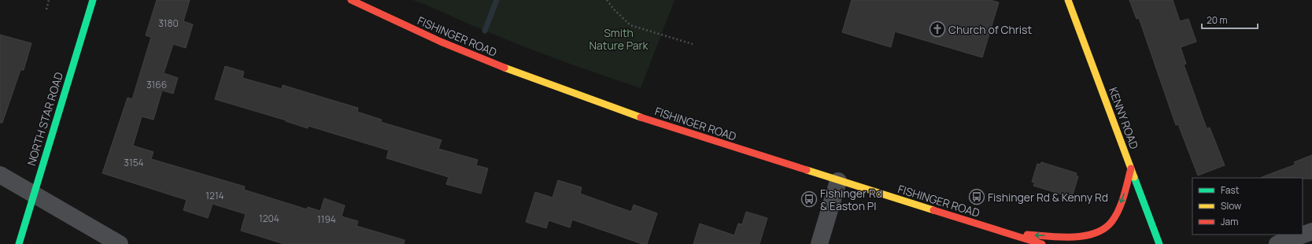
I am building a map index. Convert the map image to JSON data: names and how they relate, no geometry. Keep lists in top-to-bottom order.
{
  "streets": {
    "main road": ["FISHINGER ROAD", "KENNY ROAD", "NORTH STAR ROAD"]
  },
  "parks": ["Smith Nature Park"],
  "places": {
    "church": ["Church of Christ"],
    "bus stop": ["Fishinger Rd & Kenny Rd", "Fishinger Rd & Easton Pl"]
  },
  "house_numbers": [
    "3180",
    "3166",
    "3154",
    "1214",
    "1204",
    "1194"
  ],
  "legend": ["Fast", "Slow", "Jam"],
  "scale_bar": "20 m"
}
